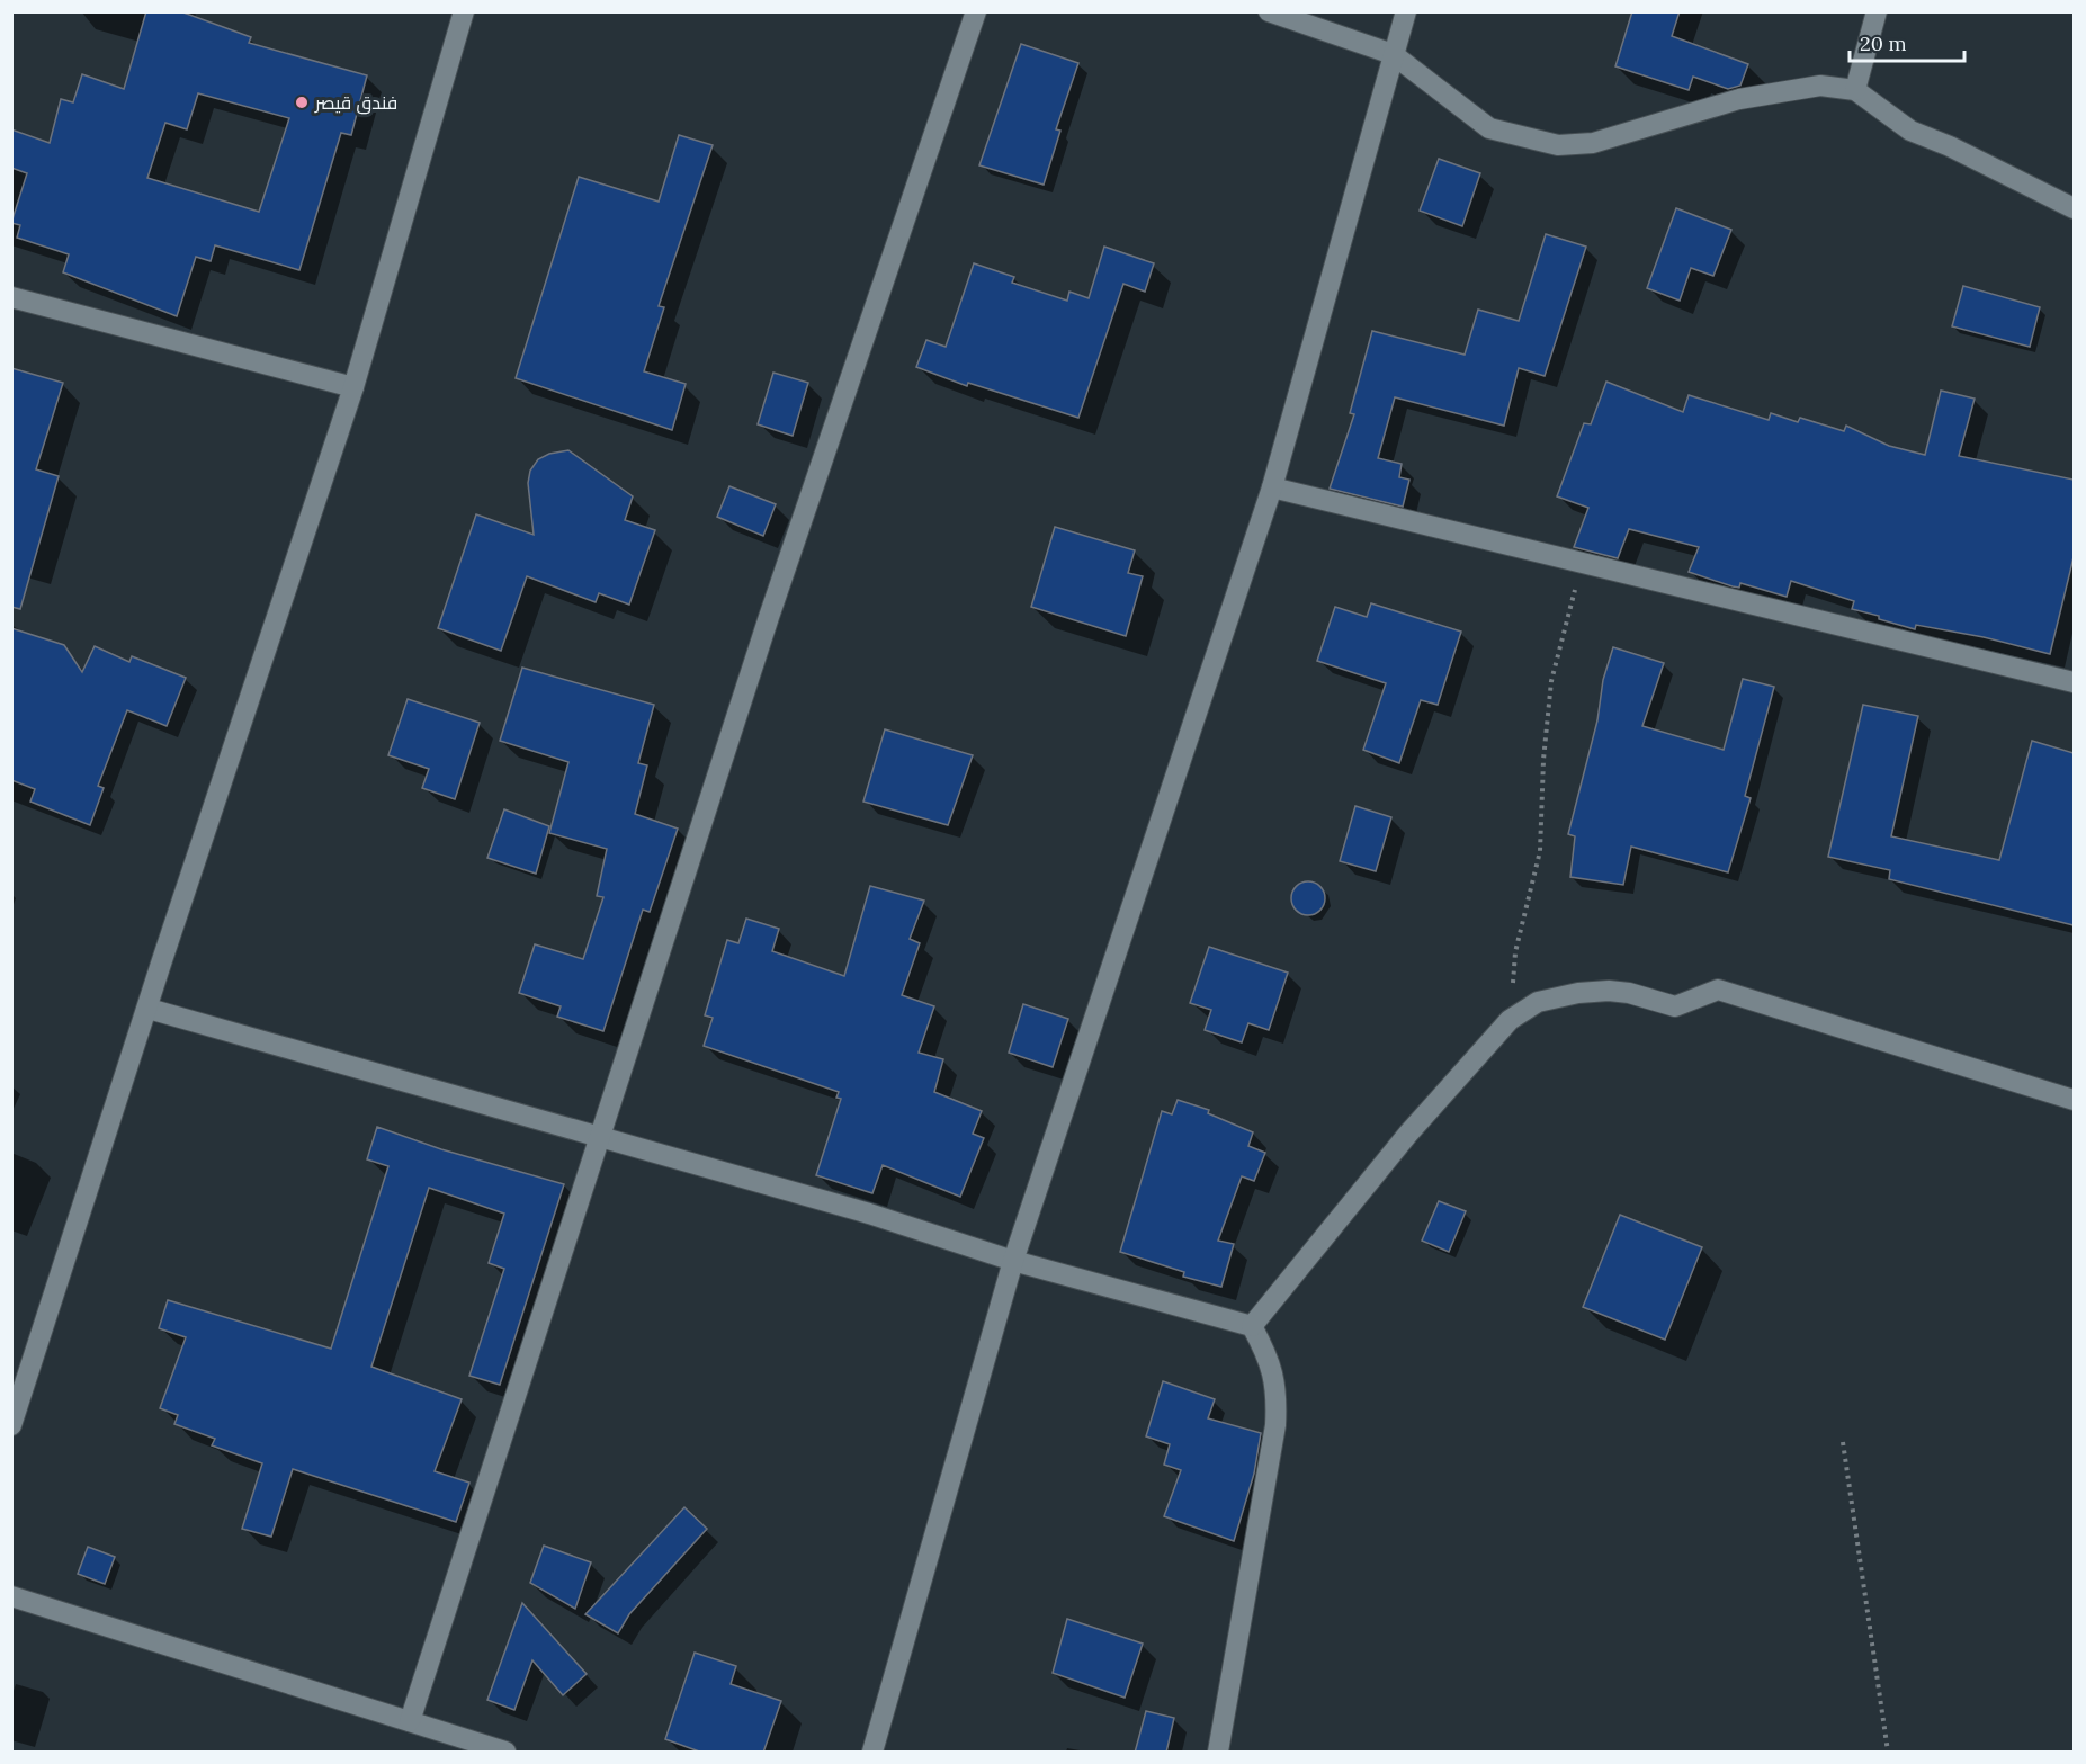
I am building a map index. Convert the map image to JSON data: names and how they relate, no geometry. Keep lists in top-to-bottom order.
{
  "places": ["فندق قيصر"],
  "scale_bar": "20 m"
}
